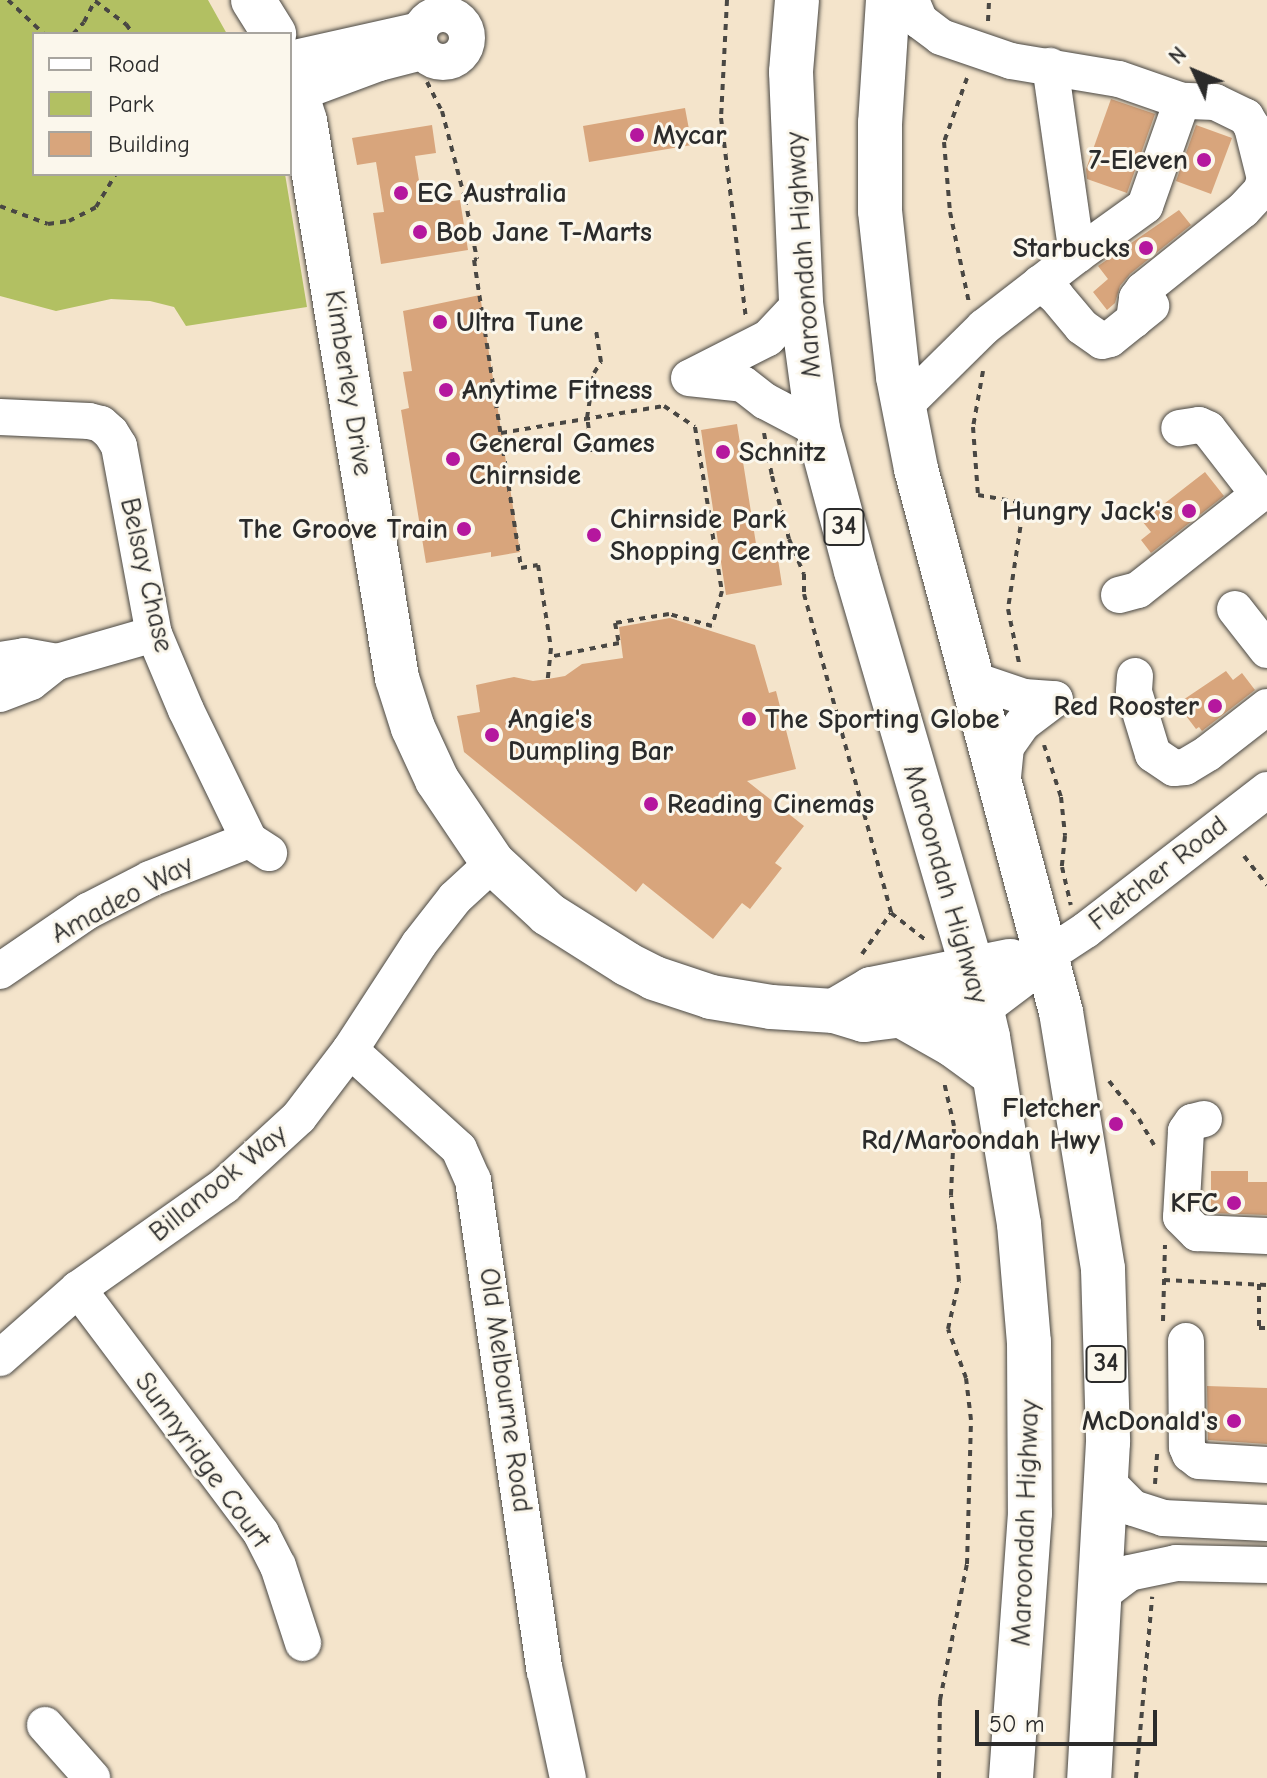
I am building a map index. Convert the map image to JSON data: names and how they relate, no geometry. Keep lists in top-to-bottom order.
{
  "streets": {
    "main road": ["Maroondah Highway", "Kimberley Drive", "34"],
    "street": [
      "Belsay Chase",
      "Fletcher Road",
      "Amadeo Way",
      "Billanook Way",
      "Old Melbourne Road",
      "Sunnyridge Court"
    ]
  },
  "crossings": [
    ["Maroondah Highway", "Kimberley Drive"],
    ["Kimberley Drive", "34"],
    ["Kimberley Drive", "Fletcher Road"],
    ["Kimberley Drive", "Billanook Way"],
    ["34", "Fletcher Road"],
    ["Belsay Chase", "Amadeo Way"],
    ["Billanook Way", "Old Melbourne Road"],
    ["Billanook Way", "Sunnyridge Court"]
  ],
  "places": [
    "Mycar",
    "7-Eleven",
    "EG Australia",
    "Bob Jane T-Marts",
    "Starbucks",
    "Ultra Tune",
    "Anytime Fitness",
    "Schnitz",
    "General Games Chirnside",
    "Hungry Jack's",
    "The Groove Train",
    "Chirnside Park Shopping Centre",
    "Red Rooster",
    "The Sporting Globe",
    "Angie's Dumpling Bar",
    "Reading Cinemas",
    "Fletcher Rd/Maroondah Hwy",
    "KFC",
    "McDonald's"
  ],
  "legend": ["Road", "Park", "Building"],
  "scale_bar": "50 m",
  "north": "top left"
}
